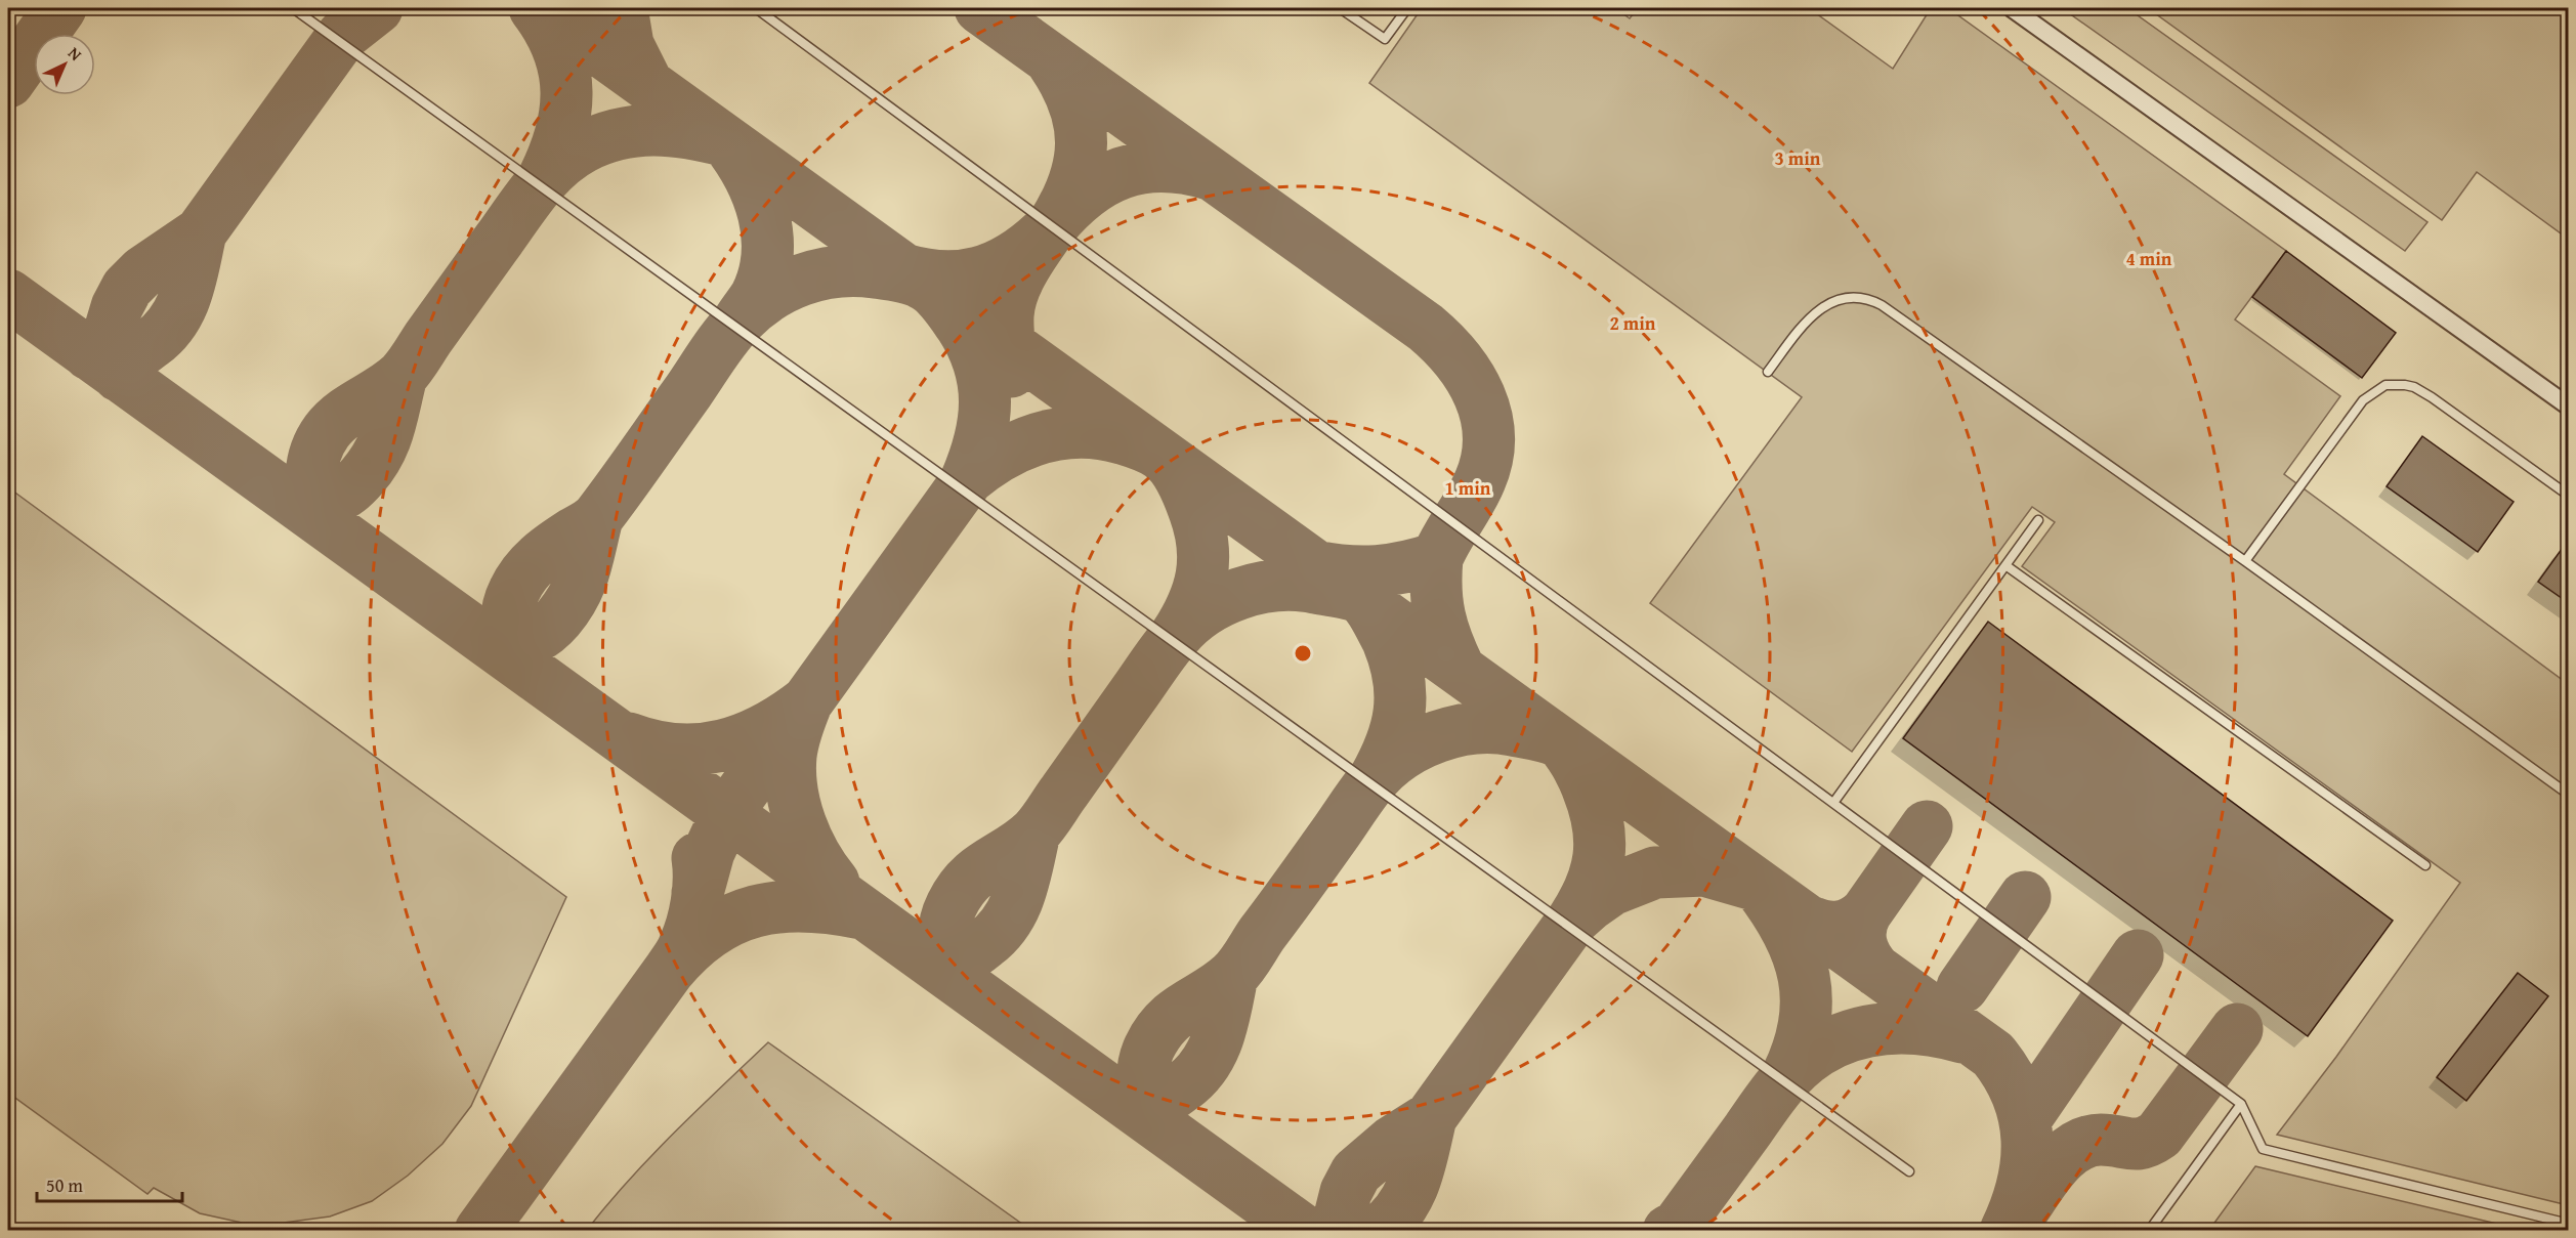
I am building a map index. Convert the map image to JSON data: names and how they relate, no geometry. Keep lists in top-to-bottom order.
{
  "scale_bar": "50 m",
  "north": "top right",
  "rings": [
    "3 min",
    "4 min",
    "2 min",
    "1 min"
  ]
}
